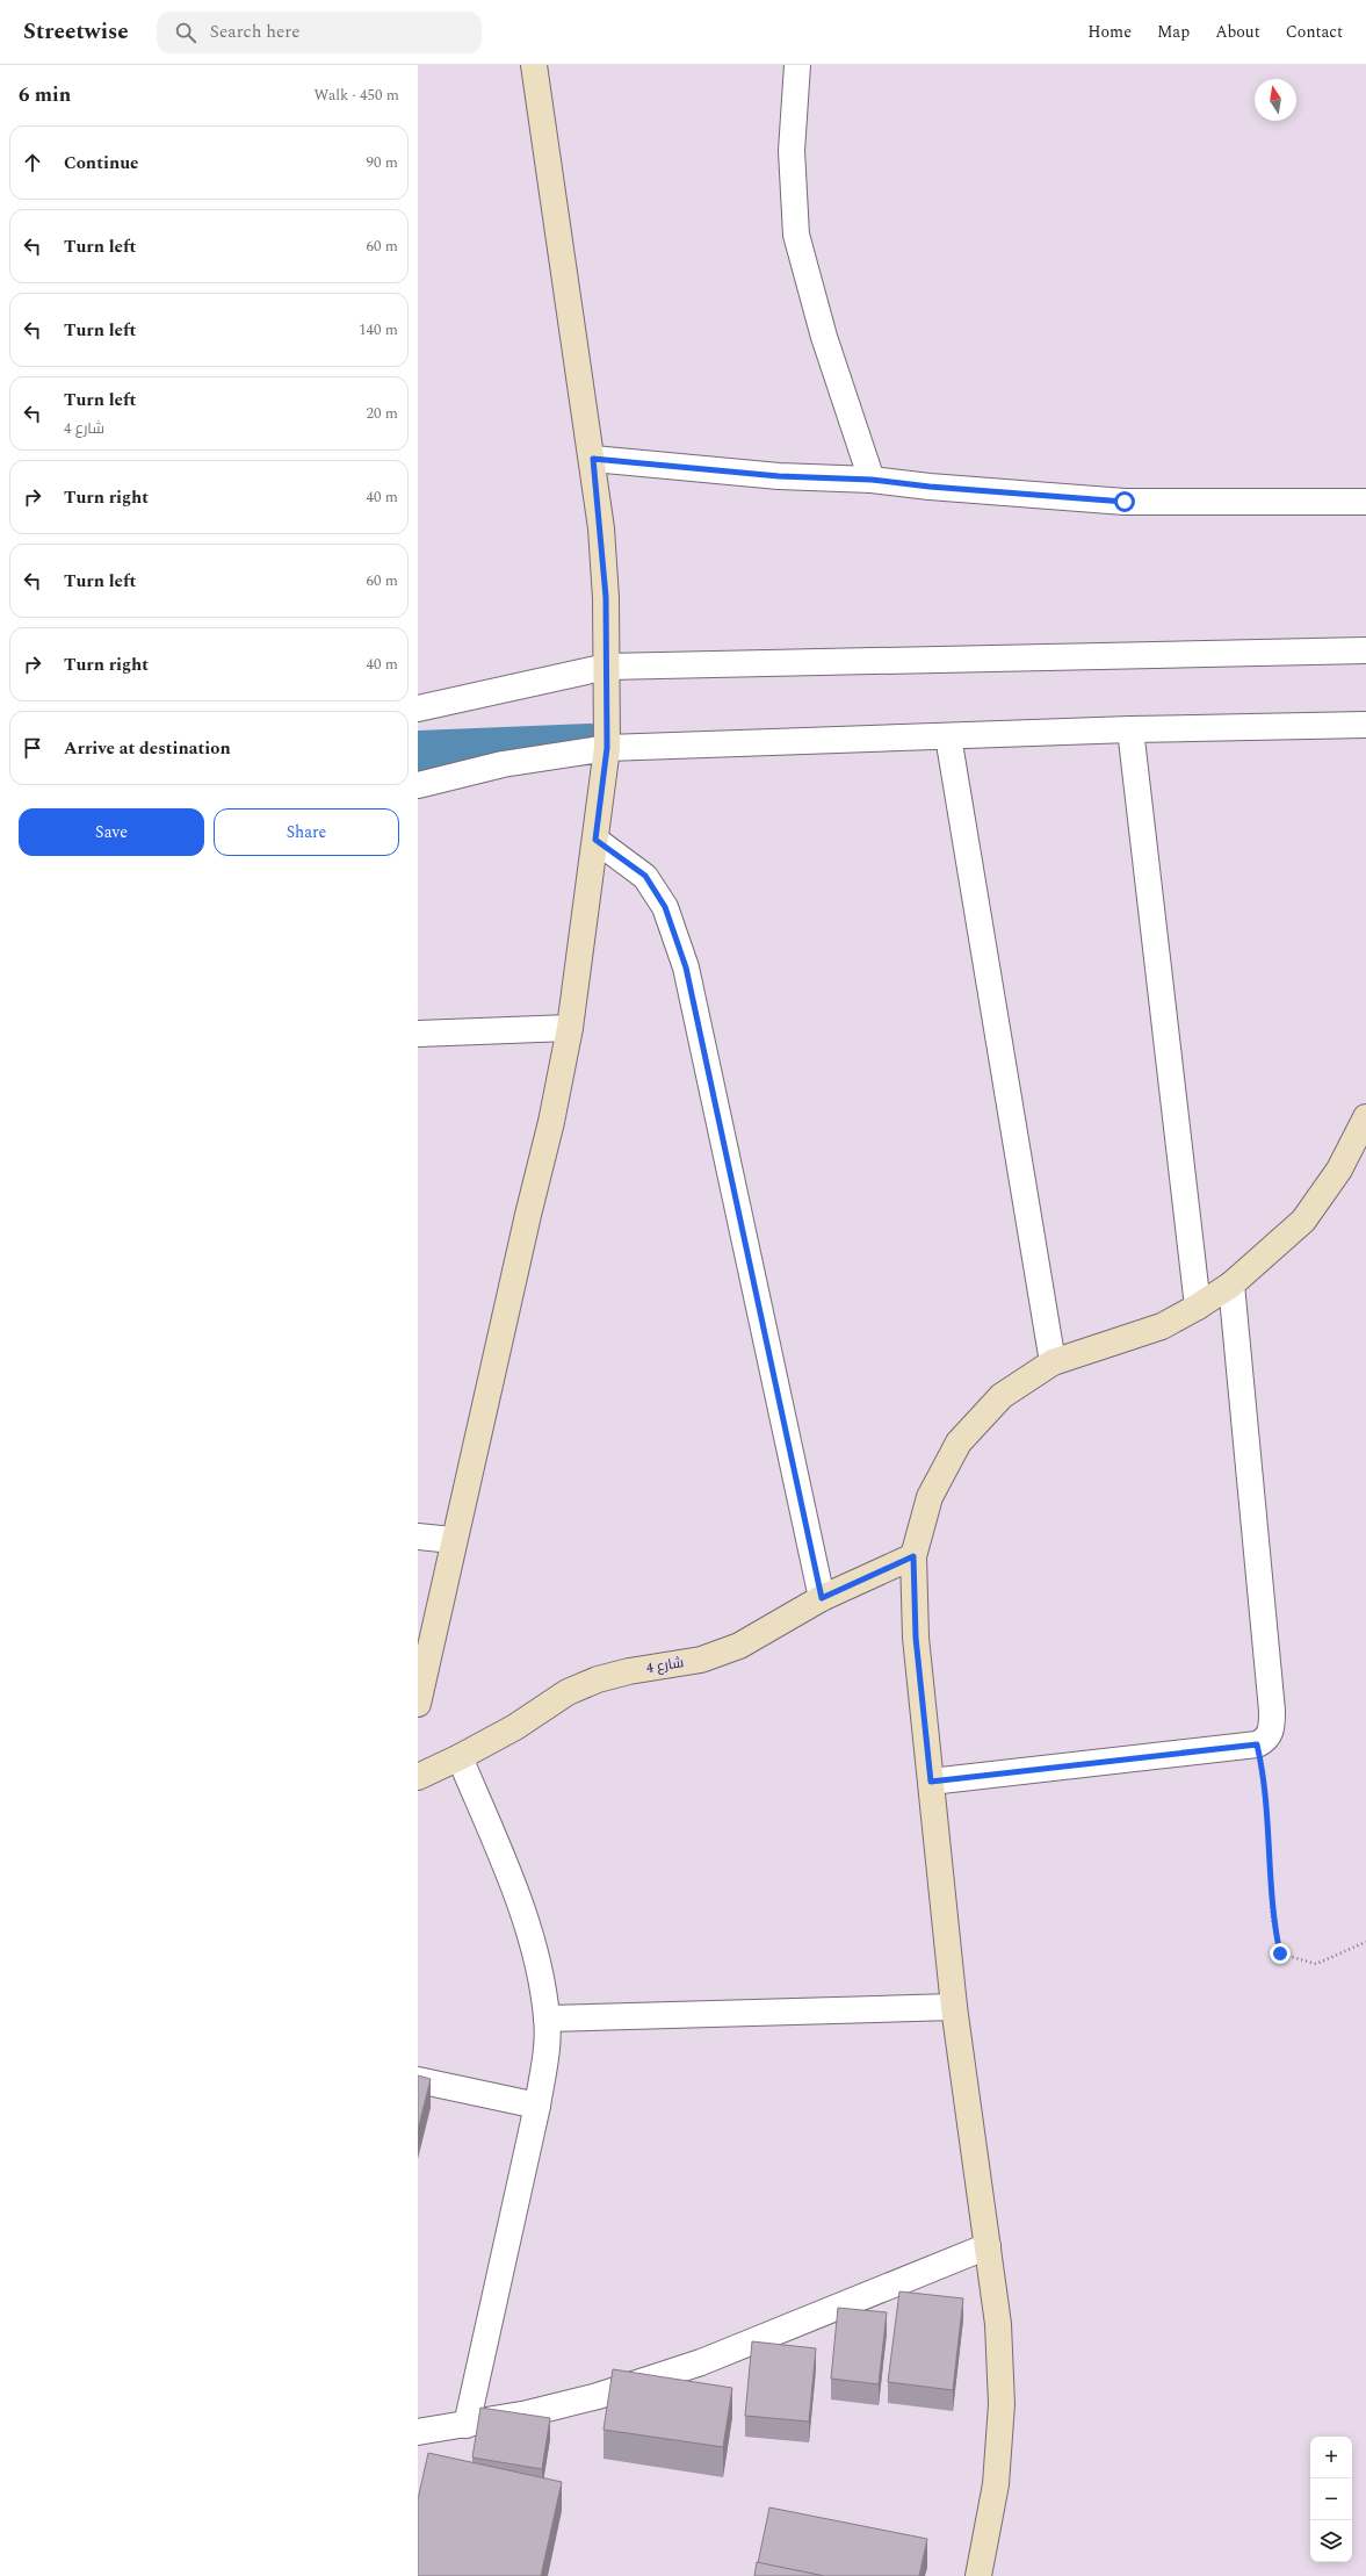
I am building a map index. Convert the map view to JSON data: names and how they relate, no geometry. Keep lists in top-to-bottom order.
{
  "streets": {
    "street": ["شارع 4"]
  },
  "north": "top",
  "page": {
    "header": "Streetwise",
    "search": "Search here",
    "nav": [
      "Home",
      "Map",
      "About",
      "Contact"
    ],
    "heading": ["6 min", "Walk · 450 m"],
    "list": [
      ["Continue", "90 m"],
      ["Turn left", "60 m"],
      ["Turn left", "140 m"],
      ["Turn left", "شارع 4", "20 m"],
      ["Turn right", "40 m"],
      ["Turn left", "60 m"],
      ["Turn right", "40 m"],
      "Arrive at destination"
    ],
    "buttons": ["Save", "Share"],
    "map_buttons": ["+", "−"]
  }
}
